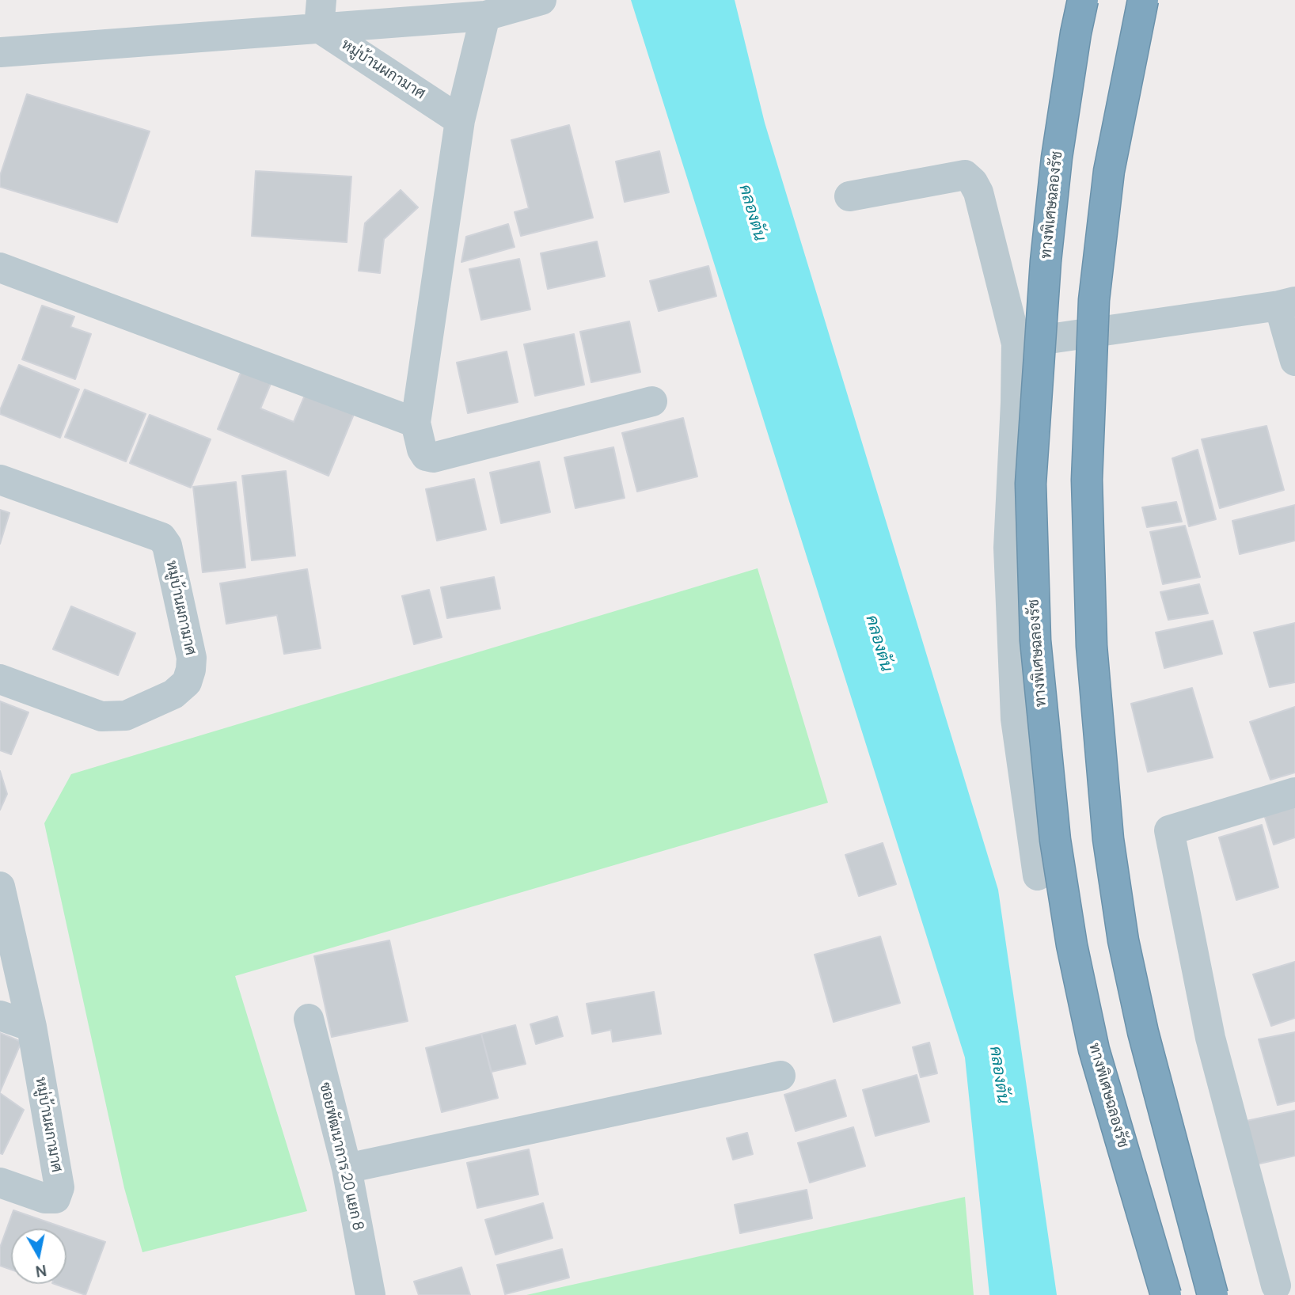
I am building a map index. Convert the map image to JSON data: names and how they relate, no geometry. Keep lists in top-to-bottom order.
{
  "streets": {
    "highway": ["ทางพิเศษฉลองรัช"],
    "street": ["หมู่บ้านผกามาศ", "ซอยพัฒนาการ 20 แยก 8"]
  },
  "water": ["คลองตัน"],
  "north": "bottom"
}
